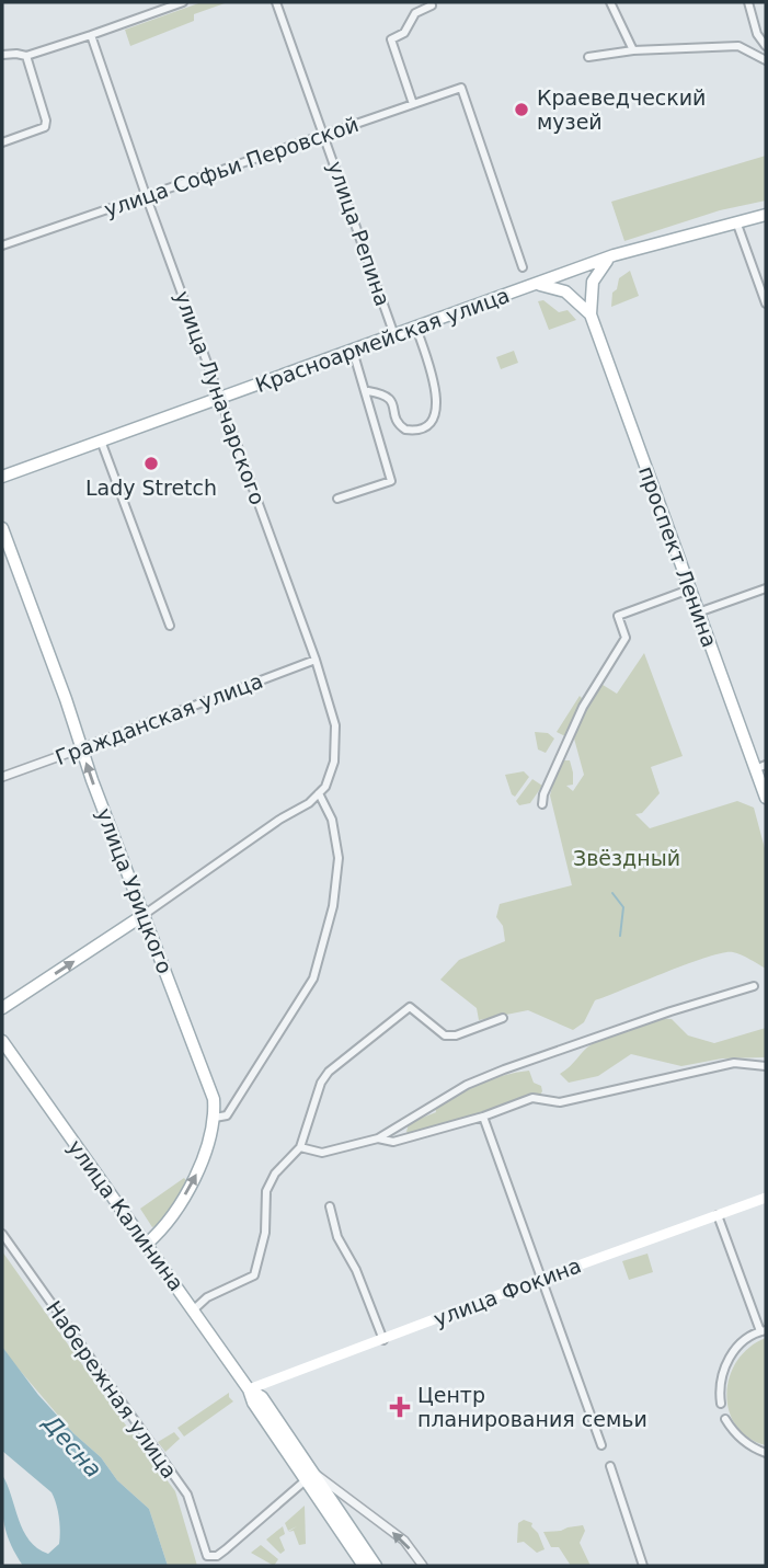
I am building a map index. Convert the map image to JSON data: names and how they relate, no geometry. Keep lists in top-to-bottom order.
{
  "streets": {
    "main road": [
      "Красноармейская улица",
      "проспект Ленина",
      "улица Урицкого",
      "улица Калинина",
      "улица Фокина"
    ],
    "street": [
      "улица Софьи Перовской",
      "улица Репина",
      "улица Луначарского",
      "Гражданская улица",
      "Набережная улица"
    ]
  },
  "crossings": [
    ["улица Софьи Перовской", "улица Репина"],
    ["улица Софьи Перовской", "улица Луначарского"],
    ["улица Репина", "Красноармейская улица"],
    ["Красноармейская улица", "улица Луначарского"],
    ["улица Луначарского", "Гражданская улица"],
    ["Гражданская улица", "улица Урицкого"],
    ["улица Урицкого", "улица Калинина"],
    ["улица Калинина", "улица Фокина"],
    ["улица Калинина", "Набережная улица"]
  ],
  "one_way": ["улица Урицкого"],
  "water": ["Десна"],
  "parks": ["Звёздный"],
  "places": {
    "other": ["Краеведческий музей", "Lady Stretch"],
    "health": ["Центр планирования семьи"]
  }
}
